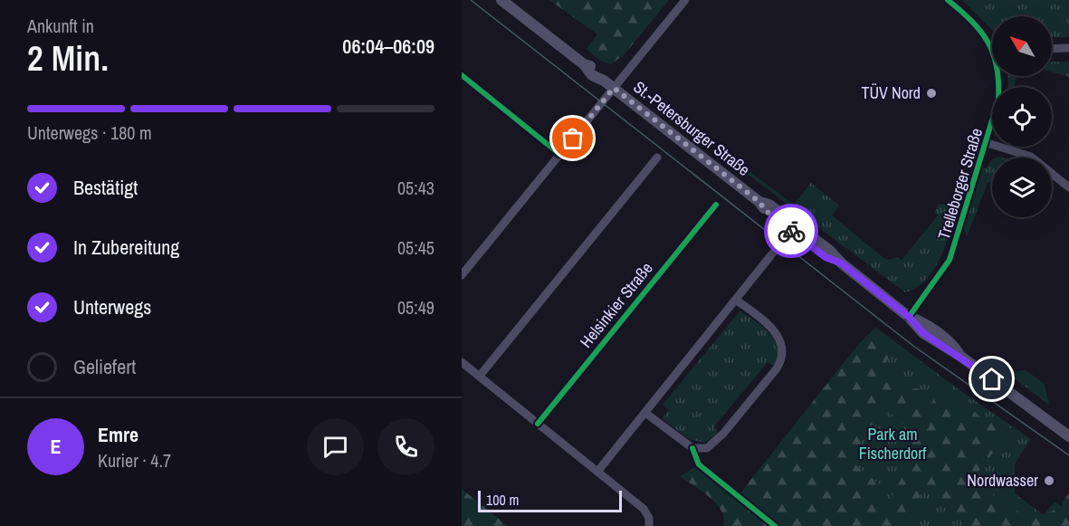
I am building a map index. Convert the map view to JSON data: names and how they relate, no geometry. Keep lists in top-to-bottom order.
{
  "streets": {
    "main road": ["St.-Petersburger Straße"],
    "street": ["Trelleborger Straße", "Helsinkier Straße"]
  },
  "crossings": [
    ["St.-Petersburger Straße", "Trelleborger Straße"]
  ],
  "parks": ["Park am Fischerdorf"],
  "places": ["TÜV Nord", "Nordwasser"],
  "scale_bar": "100 m",
  "north": "top left",
  "page": {
    "heading": ["2 Min.", "Ankunft in", "06:04–06:09"],
    "panel": ["Emre", "Kurier · 4.7"],
    "bar": "Unterwegs · 180 m",
    "list": [
      ["Bestätigt", "05:43"],
      ["In Zubereitung", "05:45"],
      ["Unterwegs", "05:49"],
      "Geliefert"
    ],
    "round": "E",
    "scale": "100 m"
  }
}
